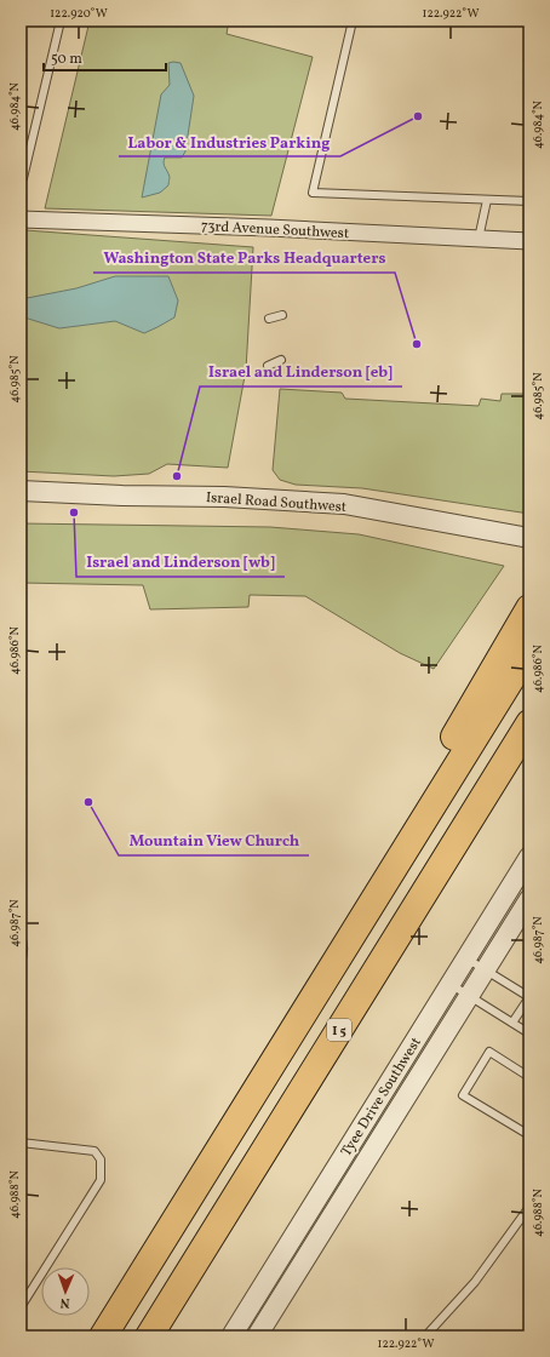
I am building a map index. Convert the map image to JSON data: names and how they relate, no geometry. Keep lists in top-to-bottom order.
{
  "streets": {
    "highway": ["I 5"],
    "street": ["73rd Avenue Southwest", "Israel Road Southwest", "Tyee Drive Southwest"]
  },
  "places": [
    "Labor & Industries Parking",
    "Washington State Parks Headquarters",
    "Israel and Linderson [eb]",
    "Israel and Linderson [wb]",
    "Mountain View Church"
  ],
  "scale_bar": "50 m",
  "north": "bottom",
  "coordinates": [
    "122.920°W",
    "122.922°W",
    "46.984°N",
    "46.985°N",
    "46.986°N",
    "46.987°N",
    "46.988°N"
  ]
}
